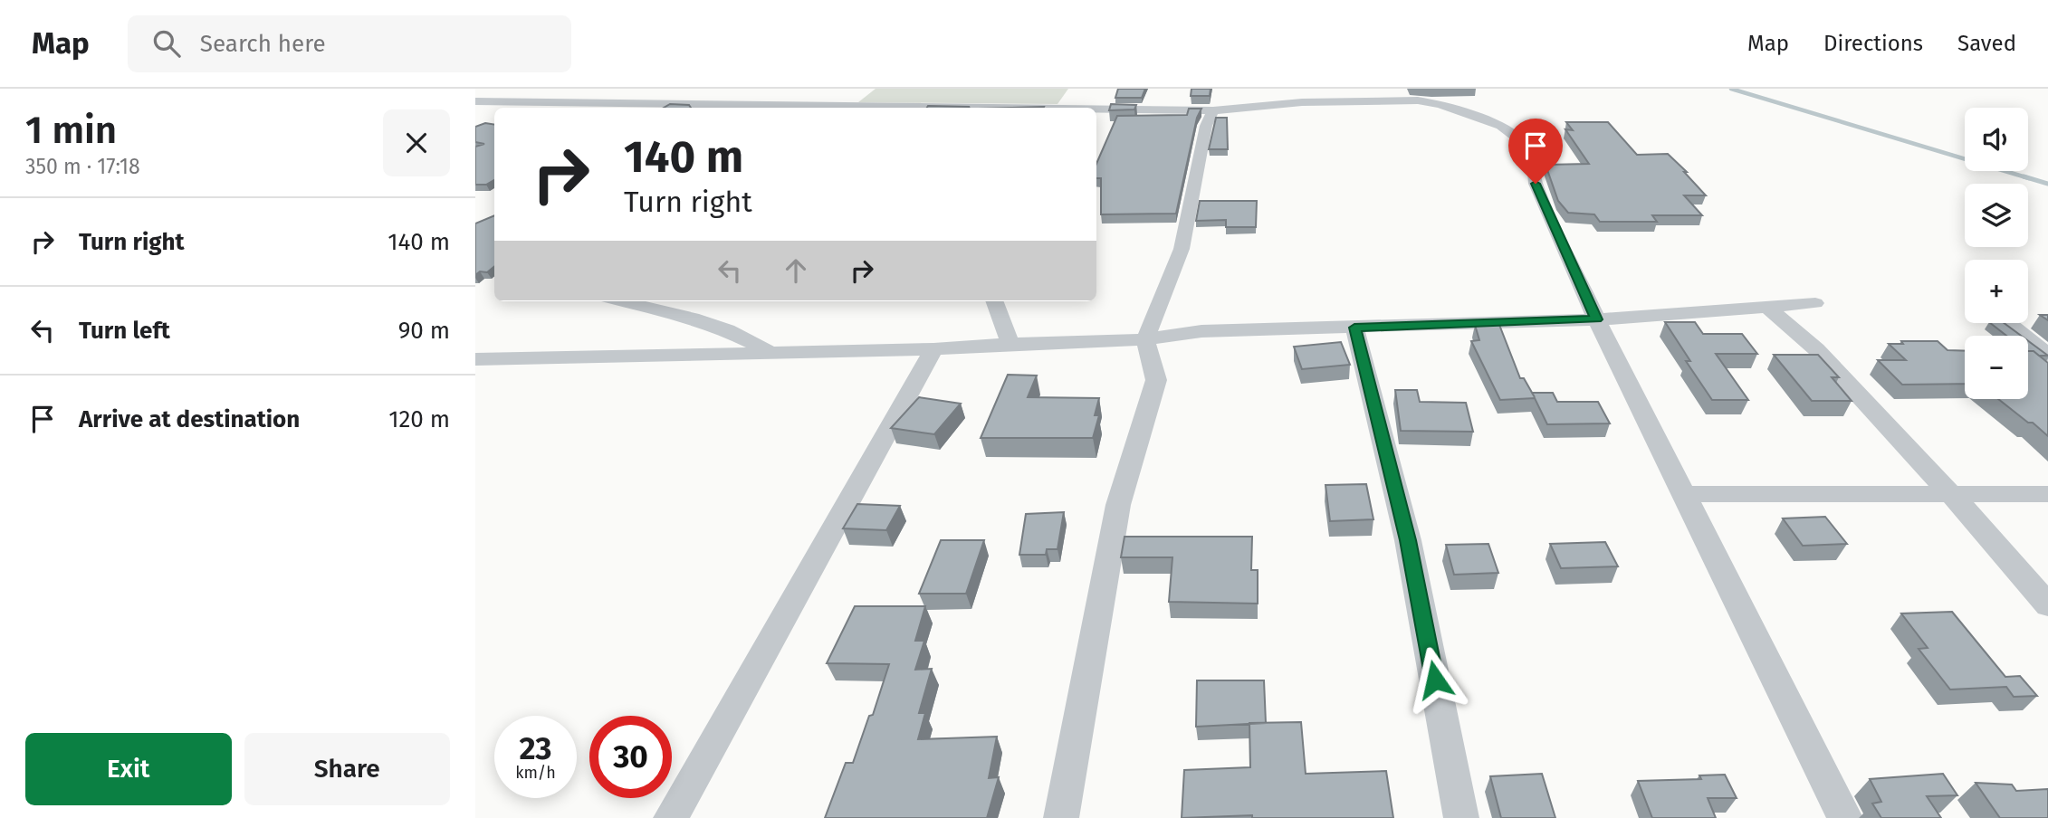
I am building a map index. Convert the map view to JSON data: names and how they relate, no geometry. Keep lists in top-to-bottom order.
{
  "page": {
    "header": "Map",
    "search": "Search here",
    "nav": ["Map", "Directions", "Saved"],
    "heading": ["1 min", "350 m · 17:18"],
    "map_buttons": ["+", "−"],
    "turn": ["140 m", "Turn right"],
    "list": [
      {
        "name": "Turn right",
        "value": "140 m"
      },
      {
        "name": "Turn left",
        "value": "90 m"
      },
      {
        "name": "Arrive at destination",
        "value": "120 m"
      }
    ],
    "speed": "23 km/h",
    "limit": "30",
    "buttons": ["Exit", "Share"]
  }
}
